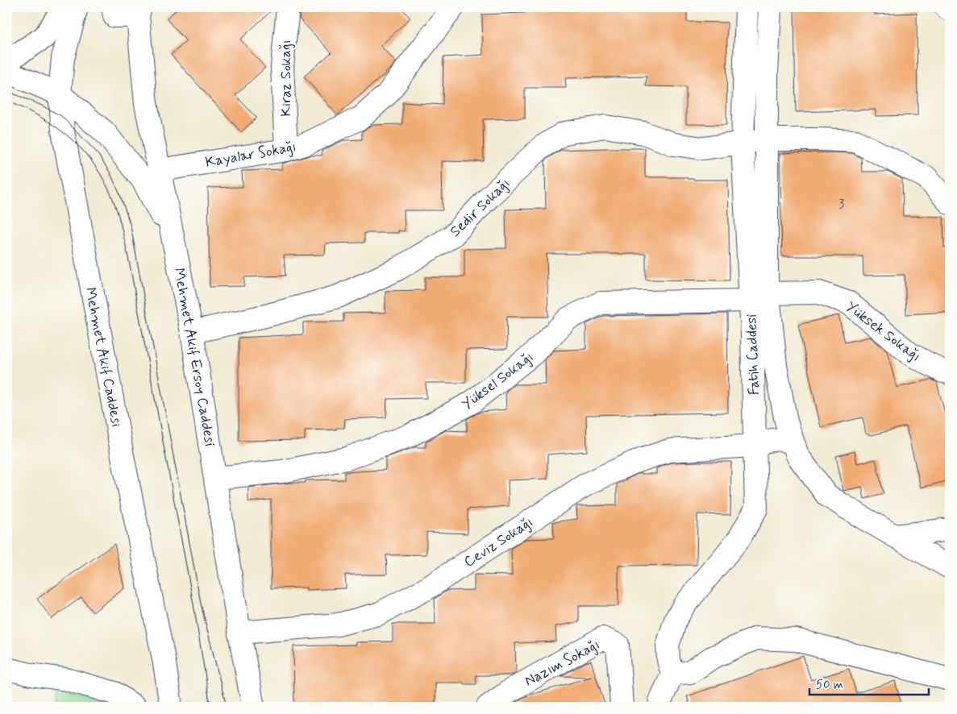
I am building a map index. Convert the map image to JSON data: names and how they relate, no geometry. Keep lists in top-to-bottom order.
{
  "streets": {
    "main road": [
      "Kiraz Sokağı",
      "Kayalar Sokağı",
      "Sedir Sokağı",
      "Yüksek Sokağı",
      "Fatih Caddesi",
      "Mehmet Akif Caddesi",
      "Mehmet Akif Ersoy Caddesi",
      "Yüksel Sokağı",
      "Ceviz Sokağı",
      "Nazım Sokağı"
    ]
  },
  "crossings": [
    ["Kiraz Sokağı", "Kayalar Sokağı"],
    ["Kayalar Sokağı", "Mehmet Akif Ersoy Caddesi"],
    ["Sedir Sokağı", "Fatih Caddesi"],
    ["Sedir Sokağı", "Mehmet Akif Ersoy Caddesi"],
    ["Yüksek Sokağı", "Fatih Caddesi"],
    ["Yüksek Sokağı", "Yüksel Sokağı"],
    ["Fatih Caddesi", "Yüksel Sokağı"],
    ["Fatih Caddesi", "Ceviz Sokağı"],
    ["Mehmet Akif Ersoy Caddesi", "Yüksel Sokağı"],
    ["Mehmet Akif Ersoy Caddesi", "Ceviz Sokağı"]
  ],
  "house_numbers": ["3"],
  "scale_bar": "50 m"
}
